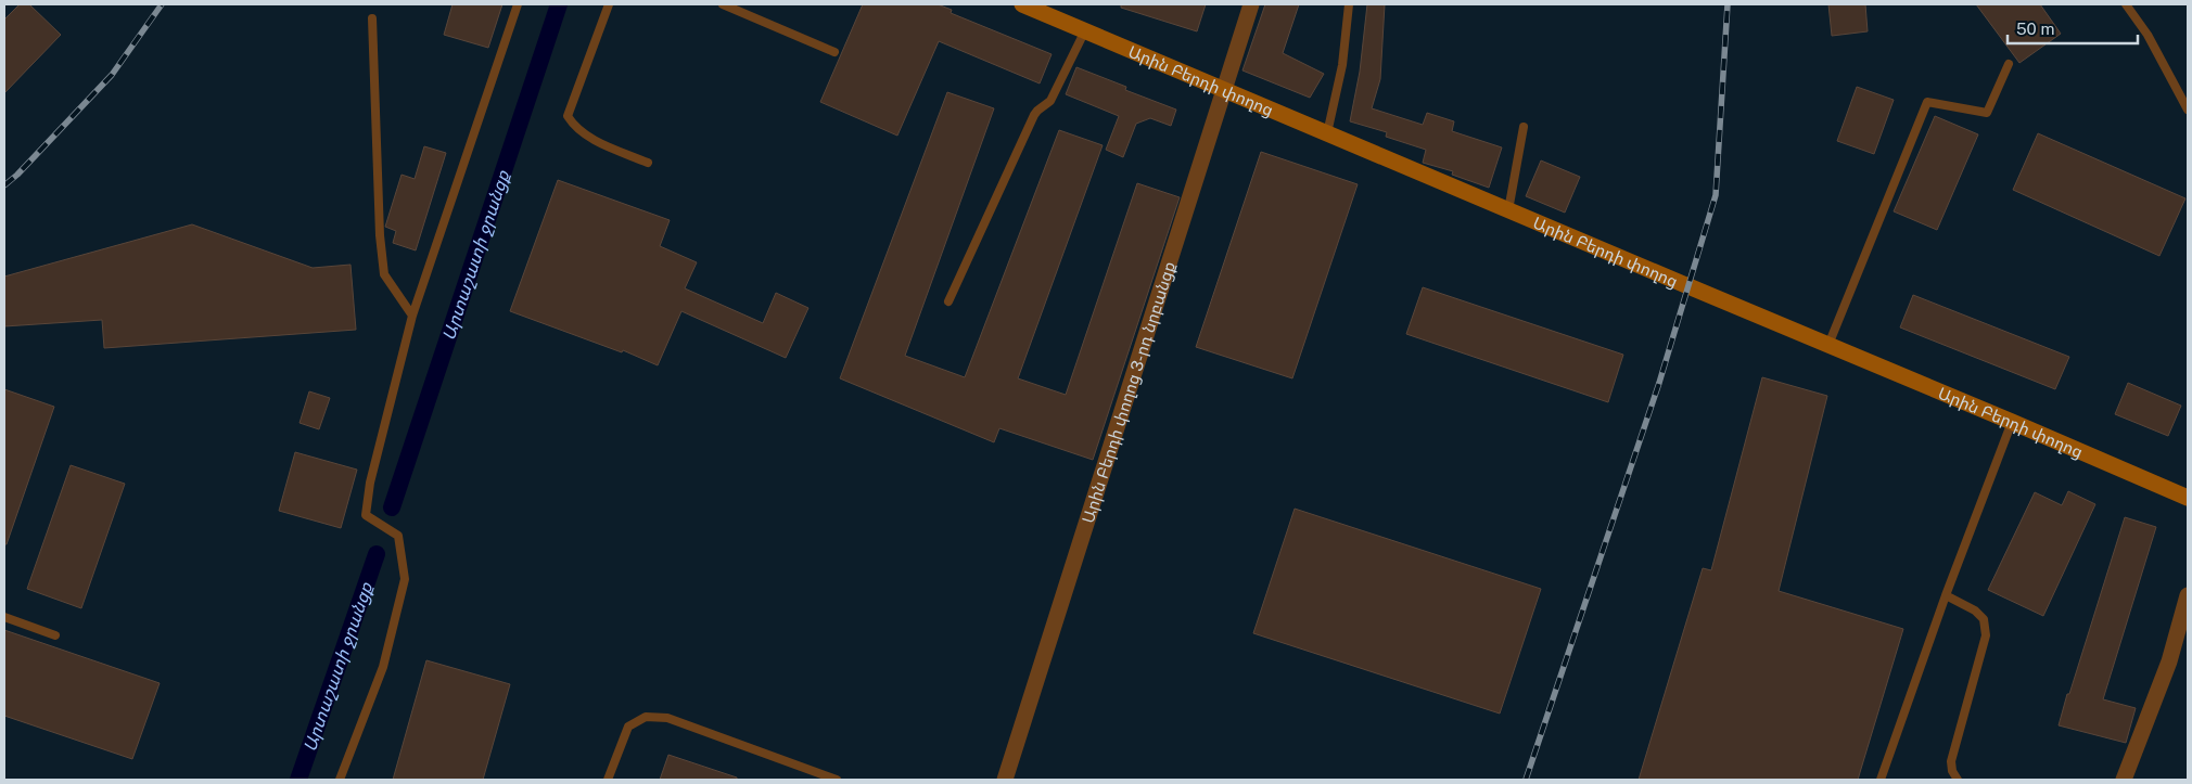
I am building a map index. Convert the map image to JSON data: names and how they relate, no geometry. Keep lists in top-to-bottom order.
{
  "streets": {
    "street": ["Արին Բերդի փողոց", "Արին Բերդի փողոց 3-րդ նրբանցք"]
  },
  "crossings": [
    ["Արին Բերդի փողոց", "Արին Բերդի փողոց 3-րդ նրբանցք"]
  ],
  "water": ["Արտաշատի ջրանցք"],
  "scale_bar": "50 m"
}
